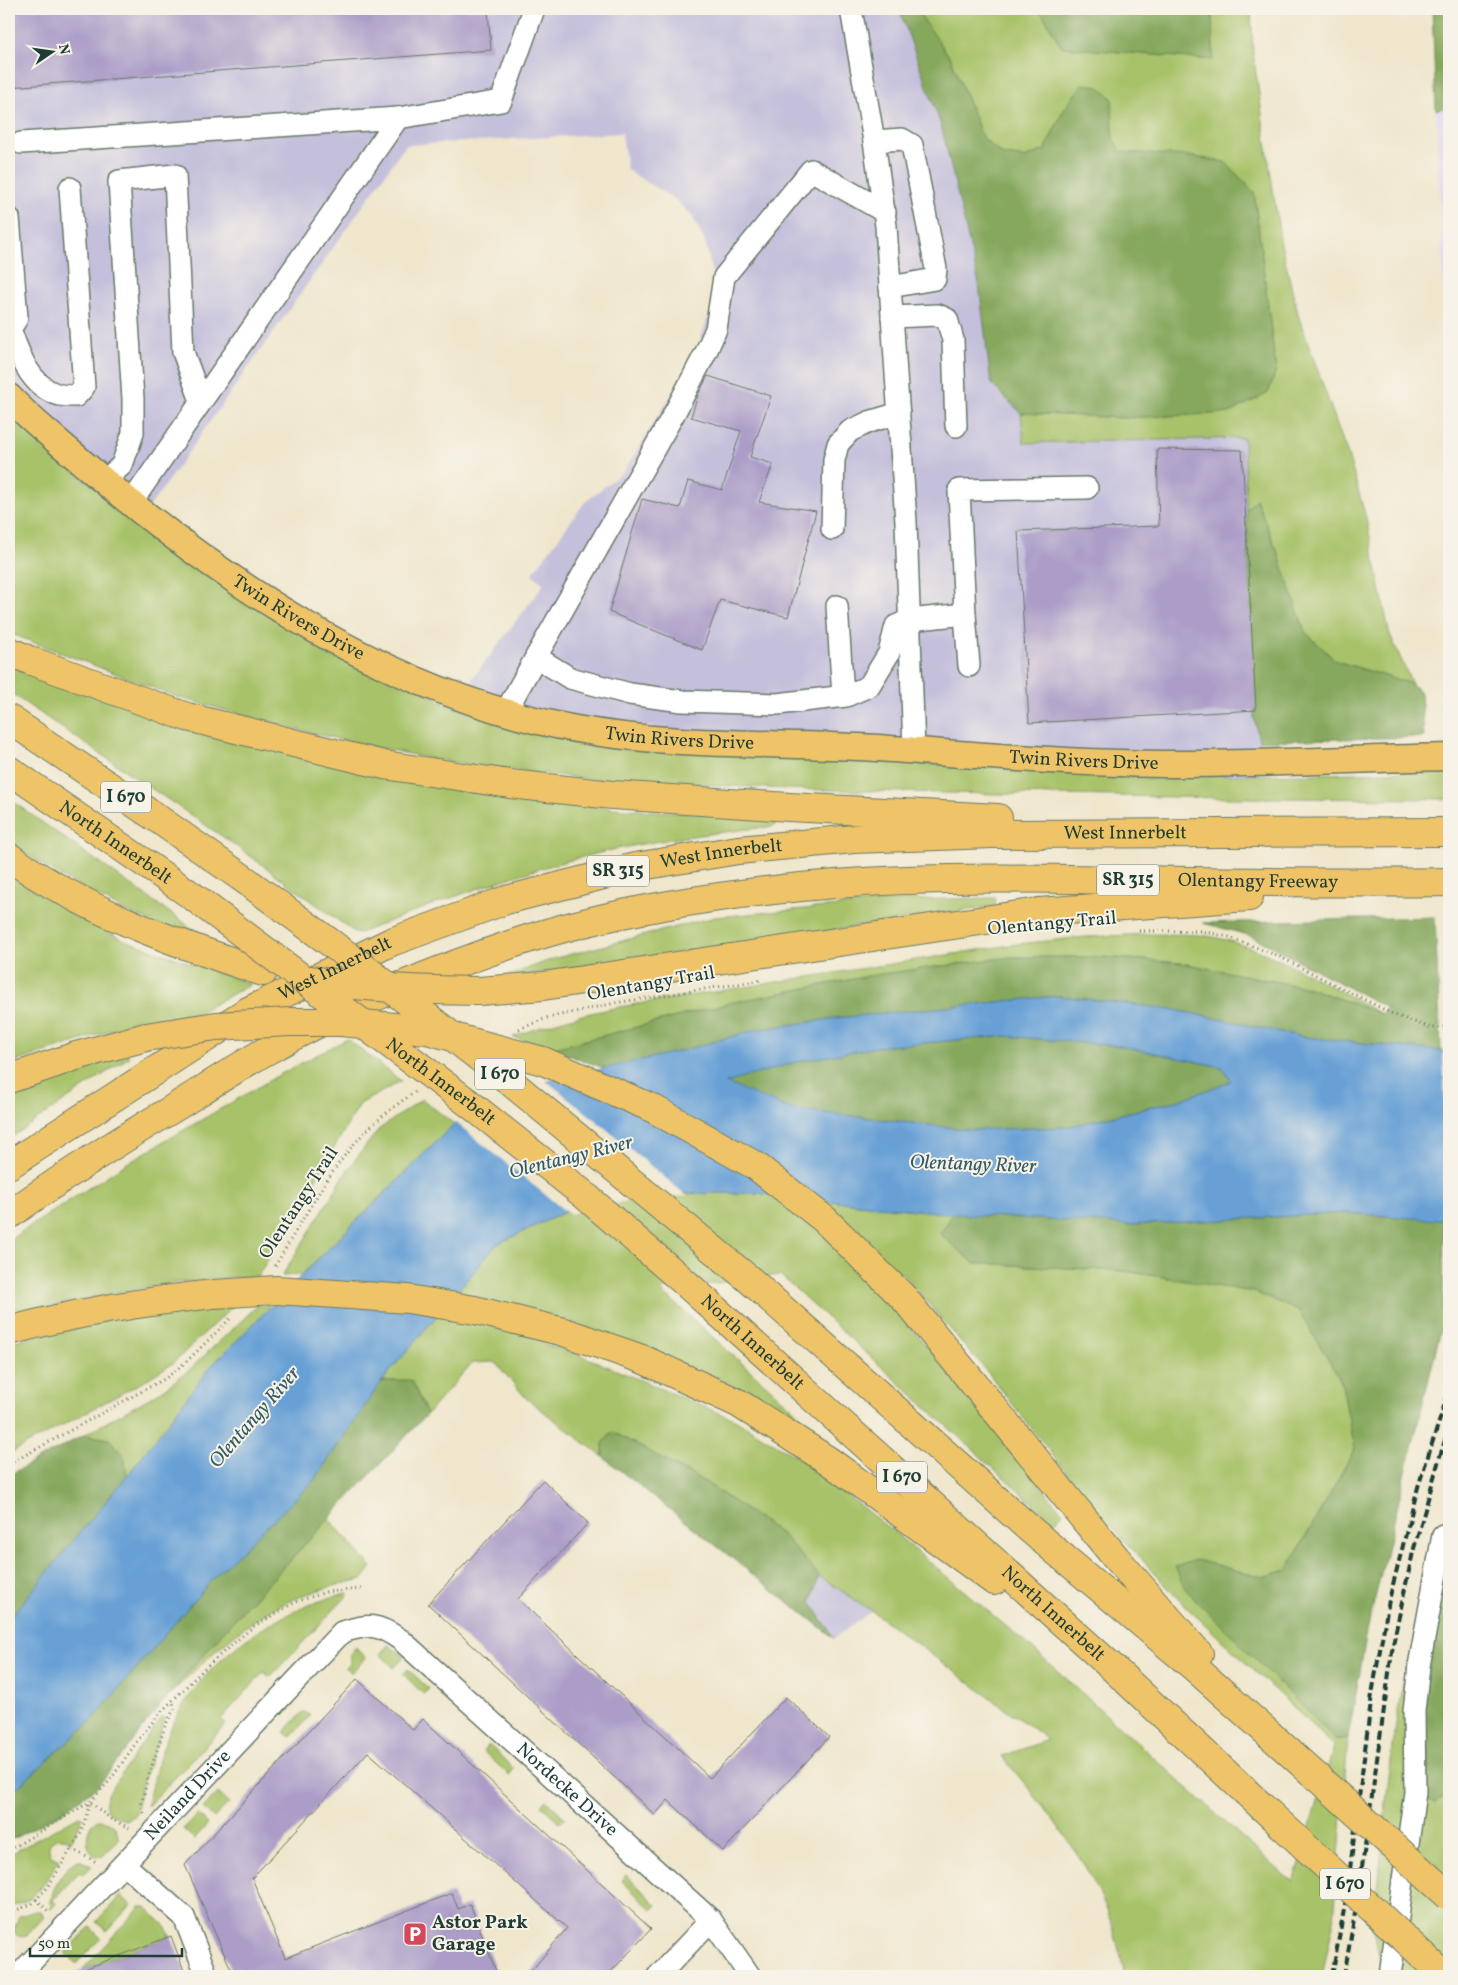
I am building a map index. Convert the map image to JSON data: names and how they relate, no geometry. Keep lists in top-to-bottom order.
{
  "streets": {
    "highway": [
      "I 670",
      "West Innerbelt",
      "North Innerbelt",
      "SR 315",
      "Olentangy Freeway"
    ],
    "main road": ["Twin Rivers Drive"],
    "street": ["Nordecke Drive", "Neiland Drive"],
    "path": ["Olentangy Trail"]
  },
  "crossings": [
    ["West Innerbelt", "SR 315"],
    ["Nordecke Drive", "Neiland Drive"]
  ],
  "water": ["Olentangy River"],
  "places": {
    "parking": ["Astor Park Garage"]
  },
  "scale_bar": "50 m",
  "north": "right"
}
